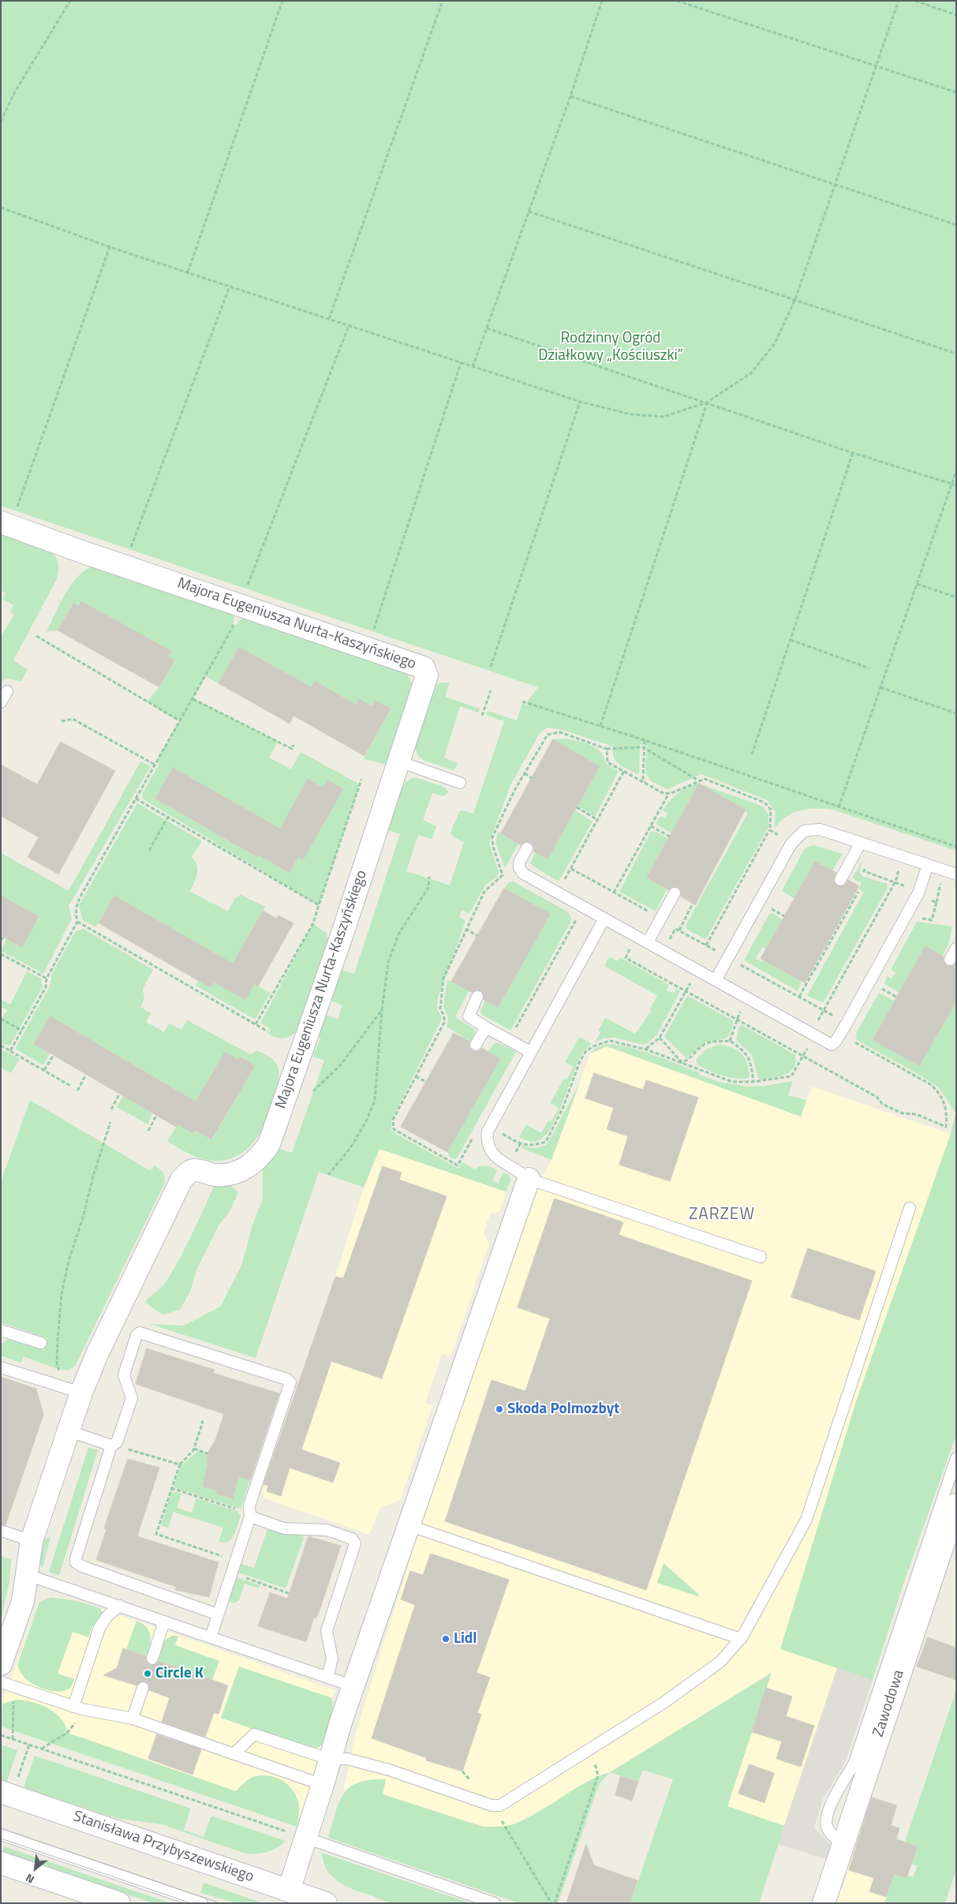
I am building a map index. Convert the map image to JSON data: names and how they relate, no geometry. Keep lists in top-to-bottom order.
{
  "streets": {
    "street": ["Majora Eugeniusza Nurta-Kaszyńskiego", "Zawodowa", "Stanisława Przybyszewskiego"]
  },
  "districts": ["ZARZEW"],
  "parks": ["Rodzinny Ogród Działkowy „Kościuszki”"],
  "places": ["Skoda Polmozbyt", "Lidl", "Circle K"],
  "north": "bottom left"
}
